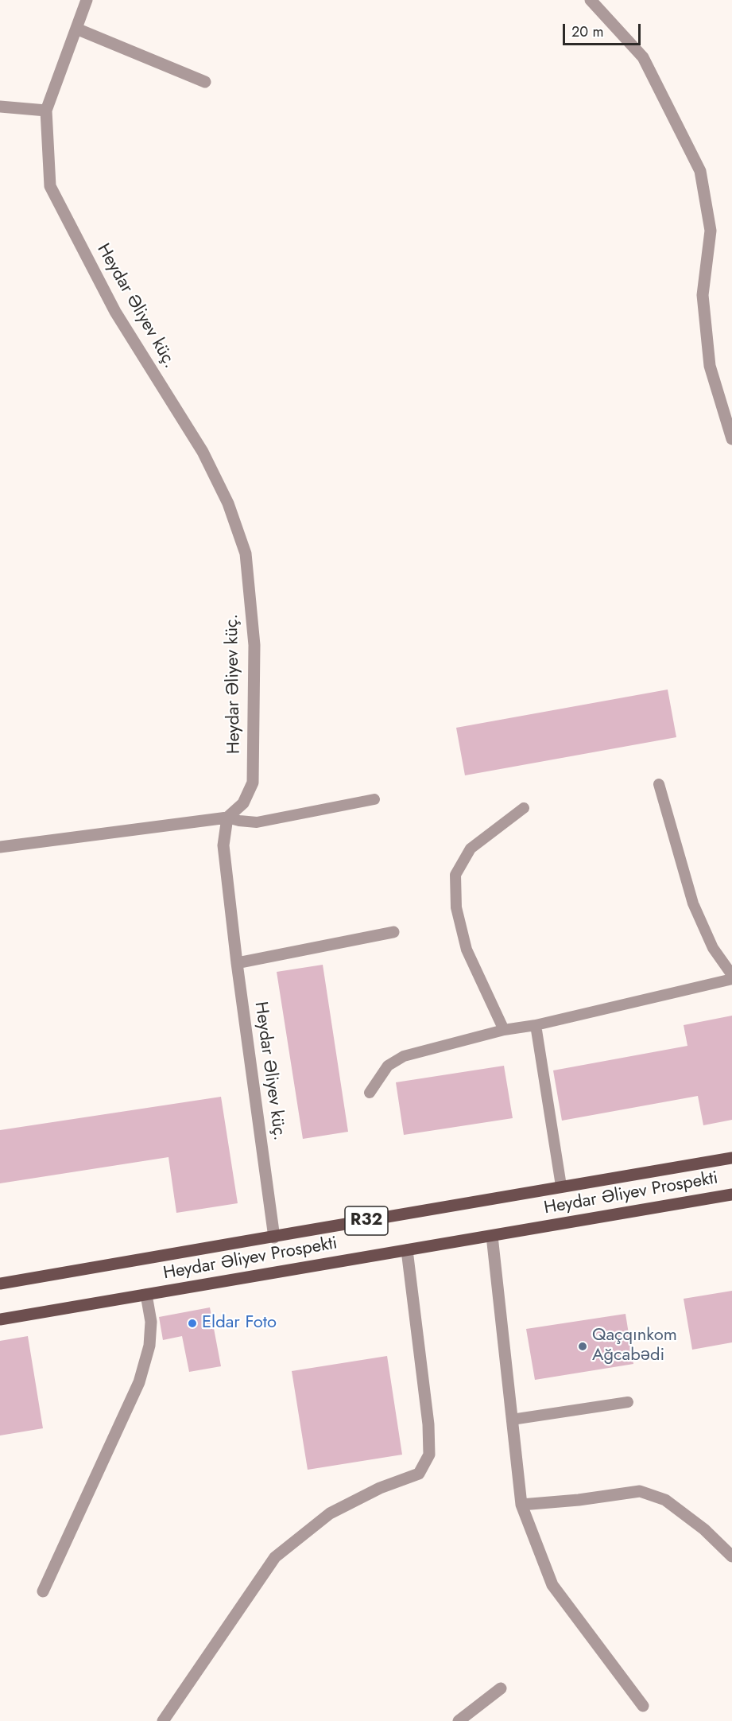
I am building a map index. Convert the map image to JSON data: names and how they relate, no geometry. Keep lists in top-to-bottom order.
{
  "streets": {
    "main road": ["Heydar Əliyev Prospekti", "R32"],
    "street": ["Heydar Əliyev küç."]
  },
  "crossings": [
    ["Heydar Əliyev küç.", "R32"]
  ],
  "places": ["Eldar Foto", "Qaçqınkom Ağcabədi"],
  "scale_bar": "20 m"
}
